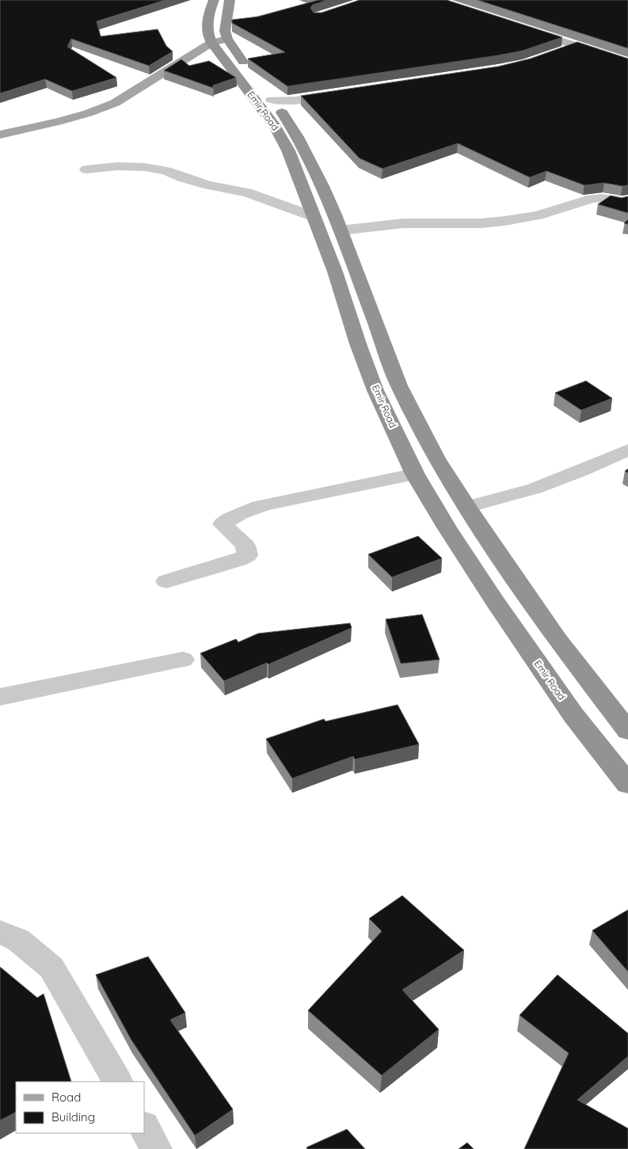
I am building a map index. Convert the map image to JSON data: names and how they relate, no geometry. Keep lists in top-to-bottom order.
{
  "streets": {
    "highway": ["Emir Road"]
  },
  "legend": ["Road", "Building"]
}
